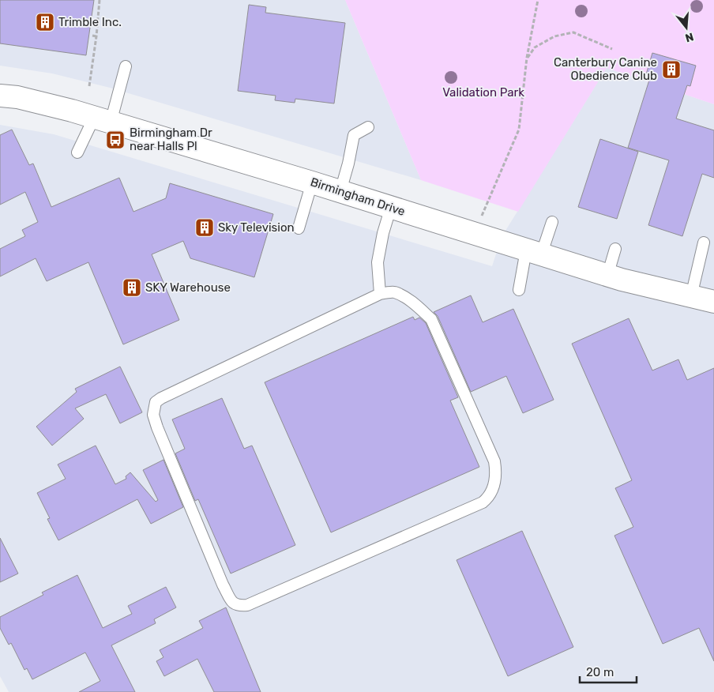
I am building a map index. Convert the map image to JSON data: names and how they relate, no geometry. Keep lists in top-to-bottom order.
{
  "streets": {
    "main road": ["Birmingham Drive"]
  },
  "parks": ["Validation Park"],
  "places": {
    "building": [
      "Trimble Inc.",
      "Canterbury Canine Obedience Club",
      "Sky Television",
      "SKY Warehouse"
    ],
    "bus stop": ["Birmingham Dr near Halls Pl"]
  },
  "scale_bar": "20 m",
  "north": "bottom"
}
